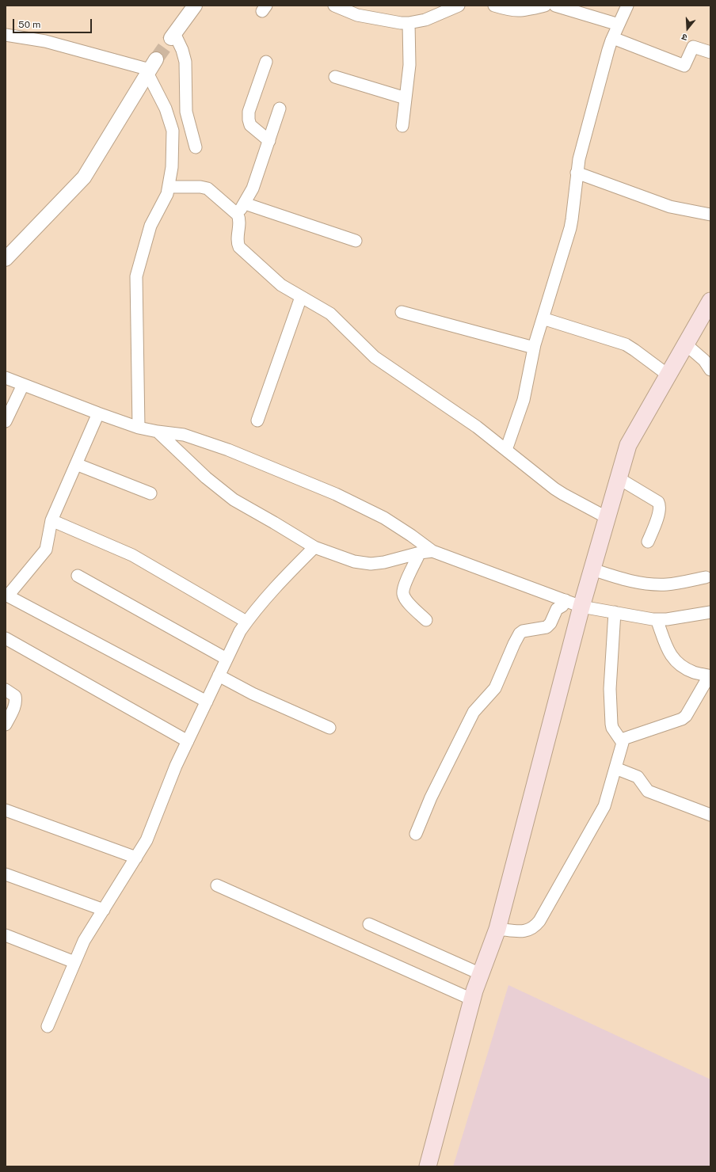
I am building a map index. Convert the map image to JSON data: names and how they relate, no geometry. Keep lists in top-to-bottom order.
{
  "scale_bar": "50 m",
  "north": "bottom"
}
